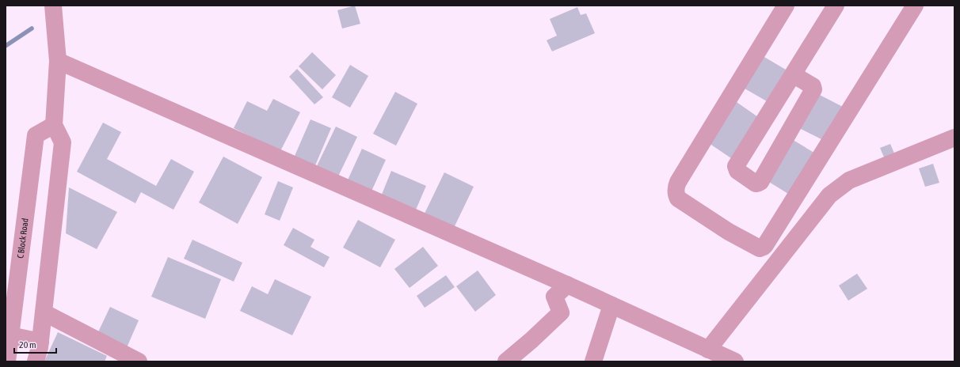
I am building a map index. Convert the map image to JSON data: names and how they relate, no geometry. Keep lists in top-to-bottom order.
{
  "streets": {
    "street": ["C Block Road"]
  },
  "scale_bar": "20 m"
}
